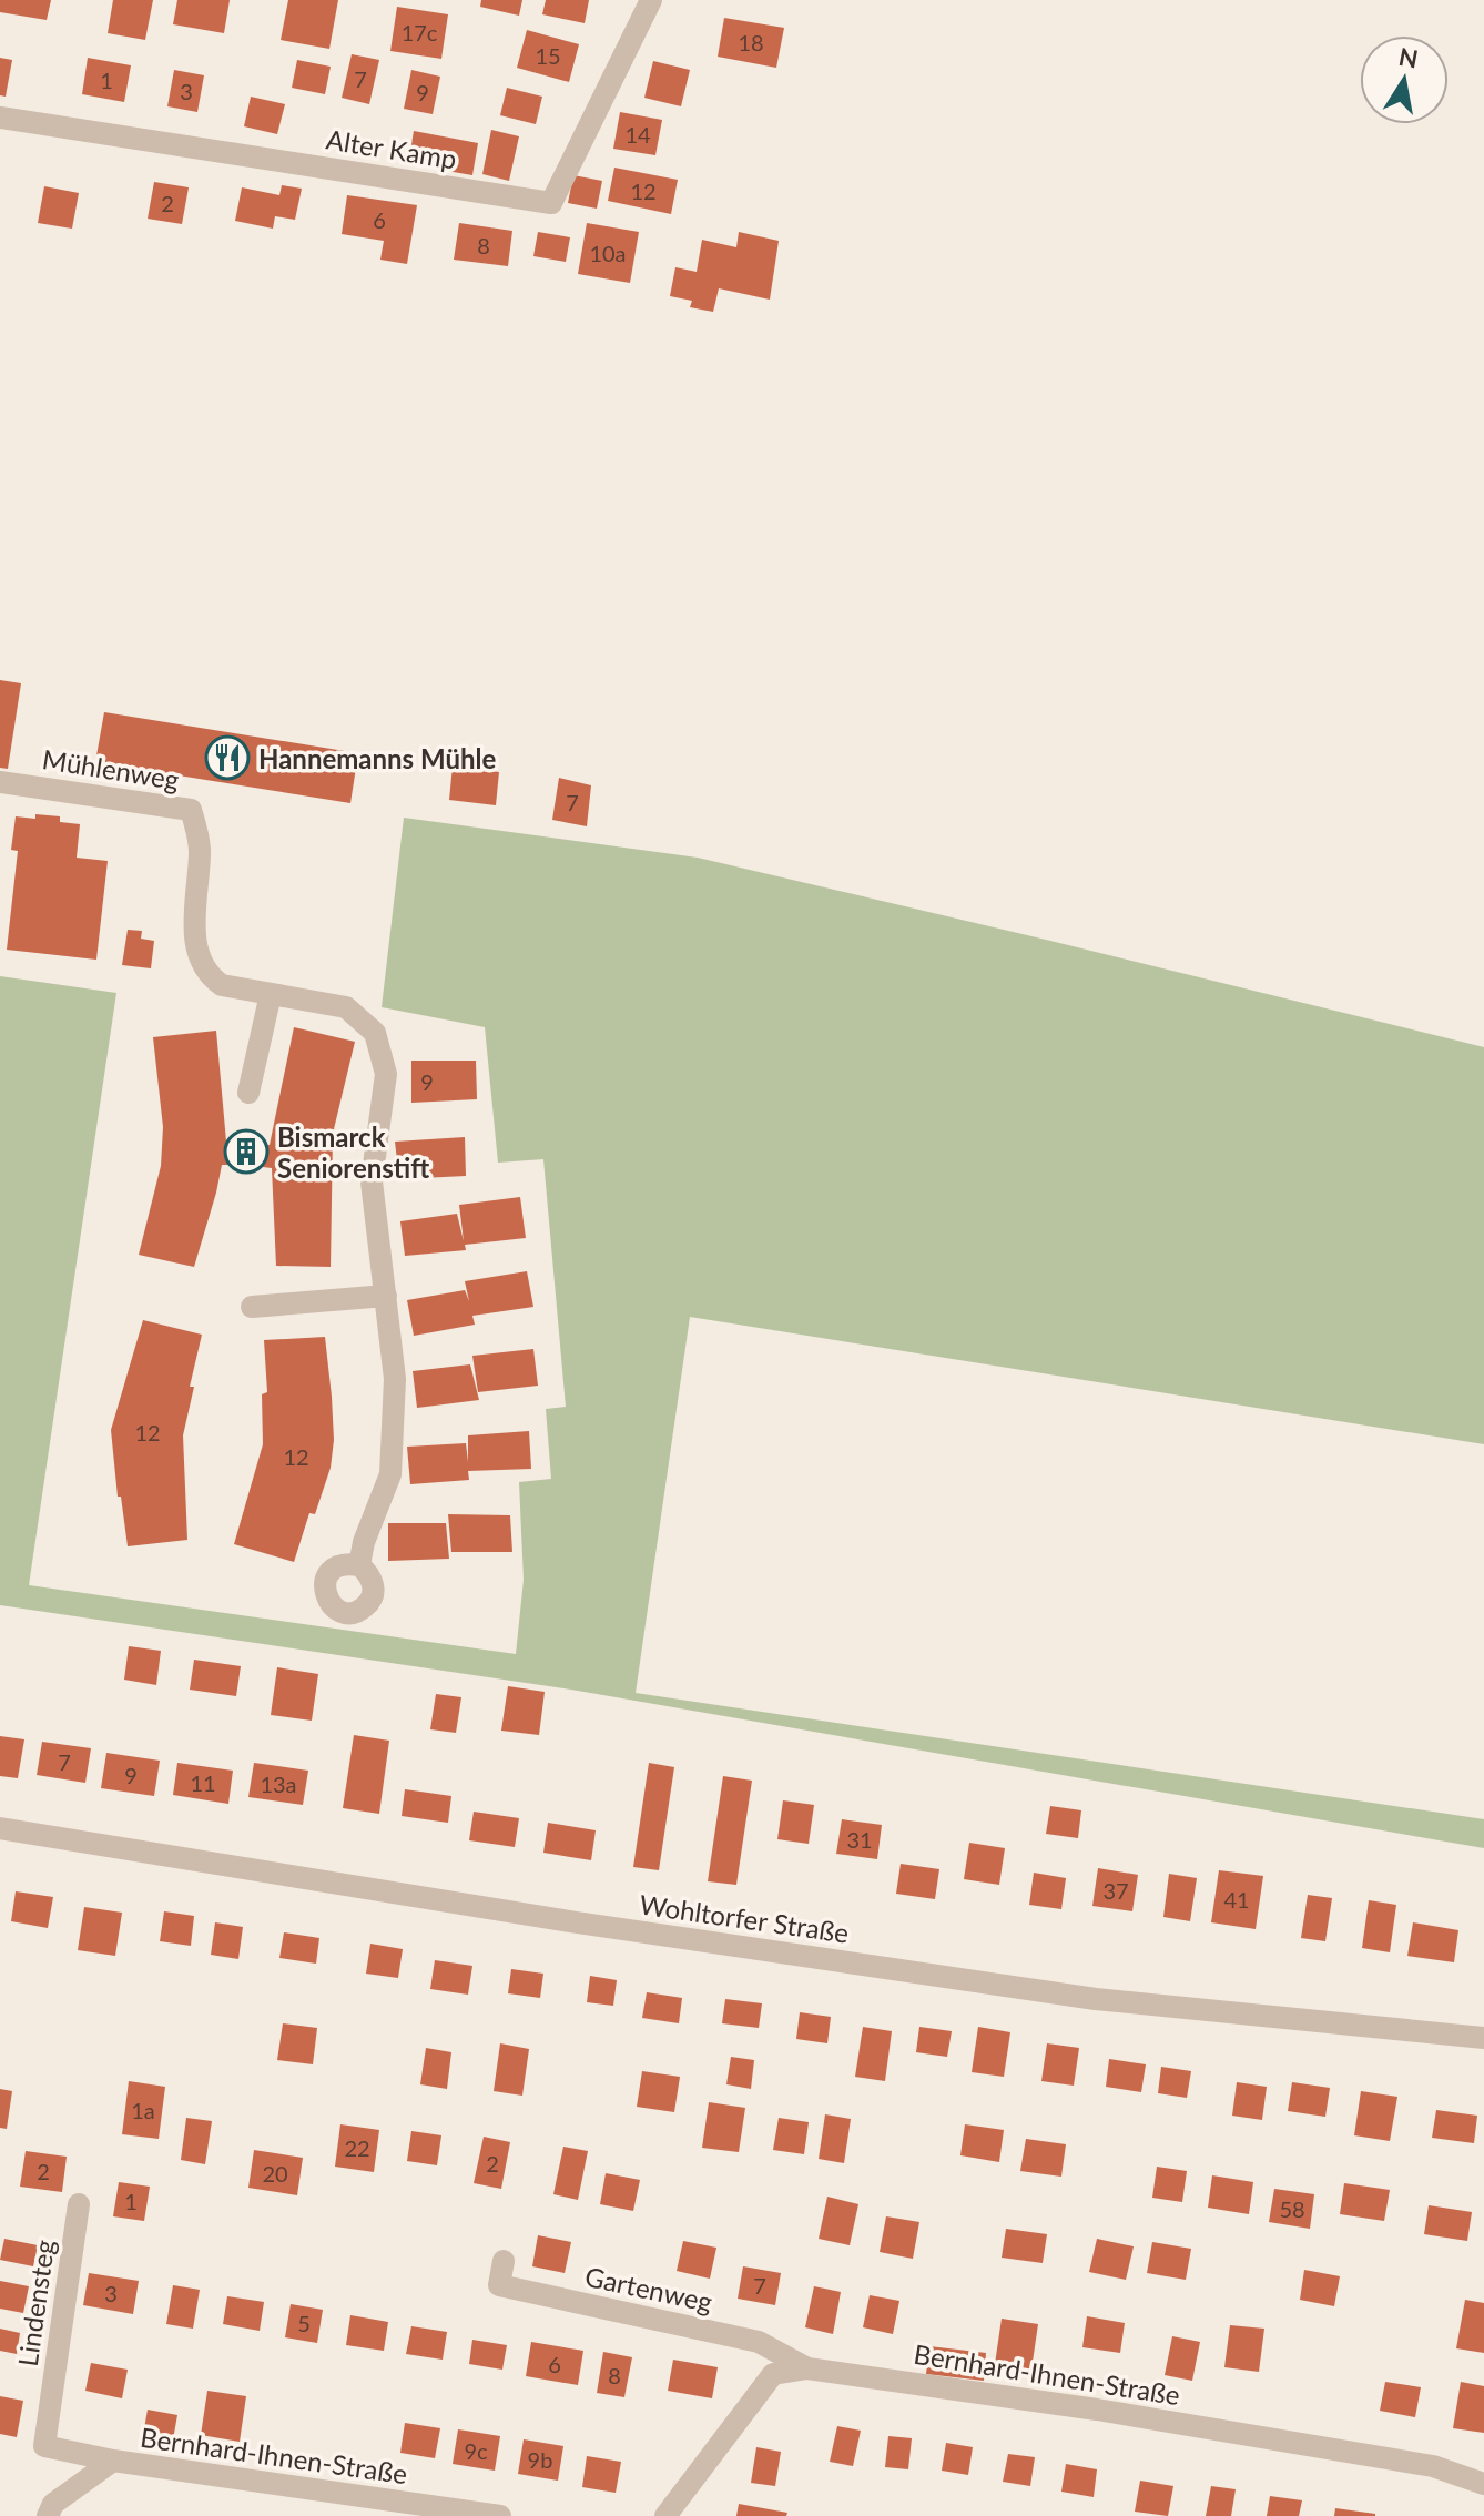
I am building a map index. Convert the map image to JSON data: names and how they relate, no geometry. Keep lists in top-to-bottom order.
{
  "streets": {
    "street": [
      "Alter Kamp",
      "Mühlenweg",
      "Wohltorfer Straße",
      "Gartenweg",
      "Lindensteg",
      "Bernhard-Ihnen-Straße"
    ]
  },
  "crossings": [
    ["Gartenweg", "Bernhard-Ihnen-Straße"],
    ["Lindensteg", "Bernhard-Ihnen-Straße"]
  ],
  "places": {
    "restaurant": ["Hannemanns Mühle"],
    "building": ["Bismarck Seniorenstift"]
  },
  "house_numbers": [
    "17c",
    "18",
    "15",
    "7",
    "1",
    "3",
    "9",
    "14",
    "12",
    "2",
    "6",
    "8",
    "10a",
    "7",
    "9",
    "12",
    "12",
    "7",
    "9",
    "11",
    "13a",
    "31",
    "37",
    "41",
    "1a",
    "22",
    "2",
    "2",
    "20",
    "1",
    "58",
    "7",
    "3",
    "5",
    "6",
    "8",
    "9c",
    "9b"
  ],
  "north": "top"
}
